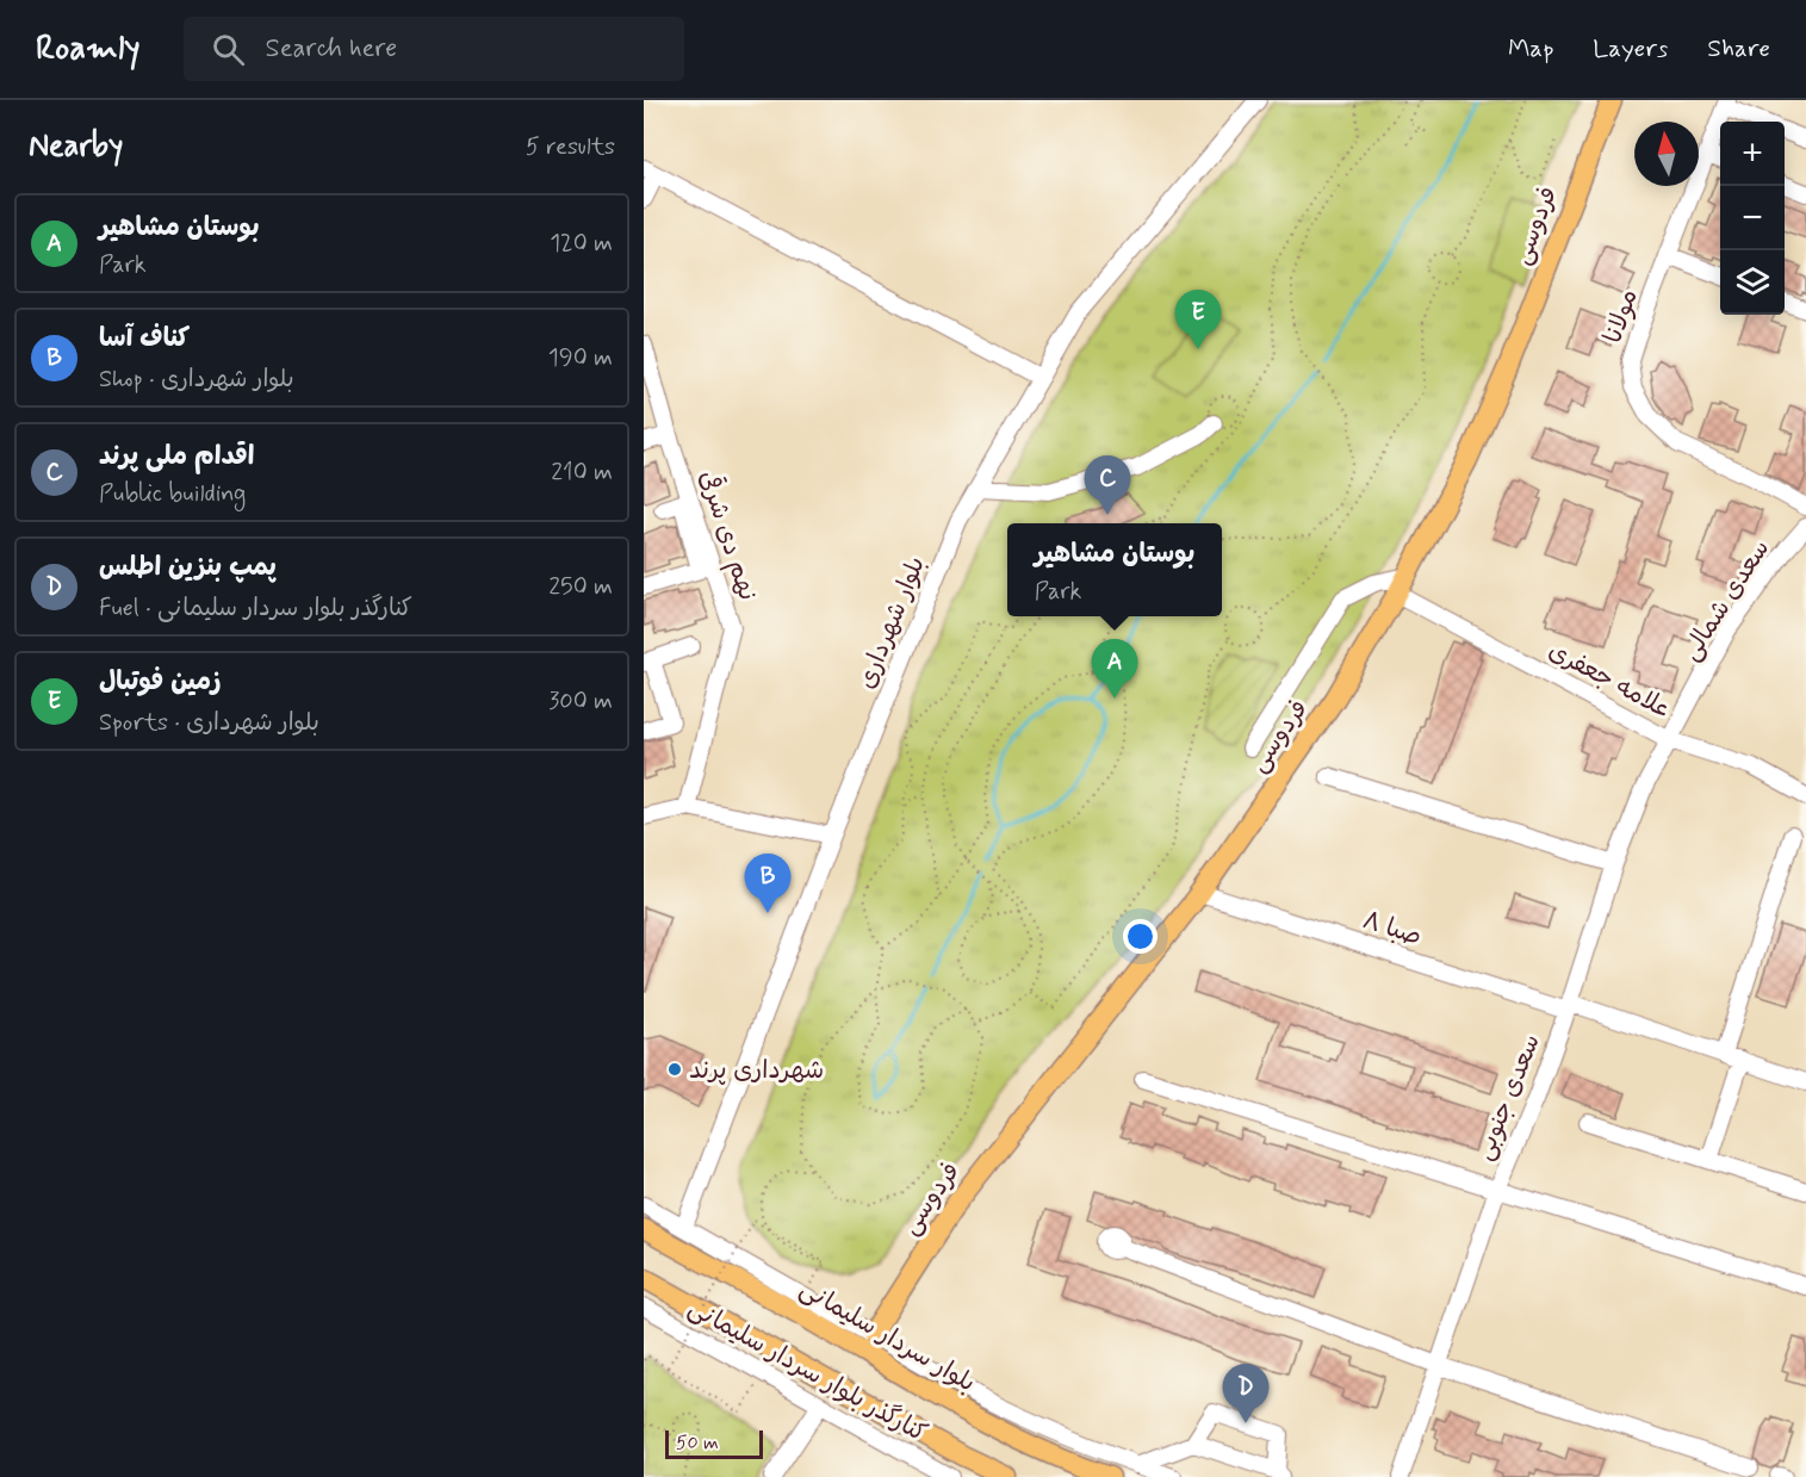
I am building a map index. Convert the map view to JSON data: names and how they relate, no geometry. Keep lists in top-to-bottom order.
{
  "streets": {
    "main road": ["فردوسی", "بلوار سردار سلیمانی"],
    "street": [
      "مولانا",
      "نهم دی شرقی",
      "سعدی شمالی",
      "بلوار شهرداری",
      "علامه جعفری",
      "صبا ۸",
      "سعدی جنوبی",
      "کنارگذر بلوار سردار سلیمانی"
    ]
  },
  "crossings": [
    ["فردوسی", "علامه جعفری"],
    ["فردوسی", "صبا ۸"],
    ["سعدی شمالی", "علامه جعفری"],
    ["سعدی شمالی", "سعدی جنوبی"],
    ["علامه جعفری", "سعدی جنوبی"],
    ["صبا ۸", "سعدی جنوبی"]
  ],
  "places": ["شهرداری پرند"],
  "scale_bar": "50 m",
  "north": "top",
  "page": {
    "header": "Roamly",
    "search": "Search here",
    "nav": ["Map", "Layers", "Share"],
    "heading": ["Nearby", "5 results"],
    "map_buttons": ["+", "−"],
    "list": [
      {
        "mark": "A",
        "name": "بوستان مشاهیر",
        "note": "Park",
        "value": "120 m"
      },
      {
        "mark": "B",
        "name": "کناف آسا",
        "note": "Shop · بلوار شهرداری",
        "value": "190 m"
      },
      {
        "mark": "C",
        "name": "اقدام ملی پرند",
        "note": "Public building",
        "value": "210 m"
      },
      {
        "mark": "D",
        "name": "پمپ بنزین اطلس",
        "note": "Fuel · کنارگذر بلوار سردار سلیمانی",
        "value": "250 m"
      },
      {
        "mark": "E",
        "name": "زمین فوتبال",
        "note": "Sports · بلوار شهرداری",
        "value": "300 m"
      }
    ],
    "pins": [
      "E",
      "C",
      "A",
      "B",
      "D"
    ],
    "popup": ["بوستان مشاهیر", "Park"],
    "scale": "50 m"
  }
}
